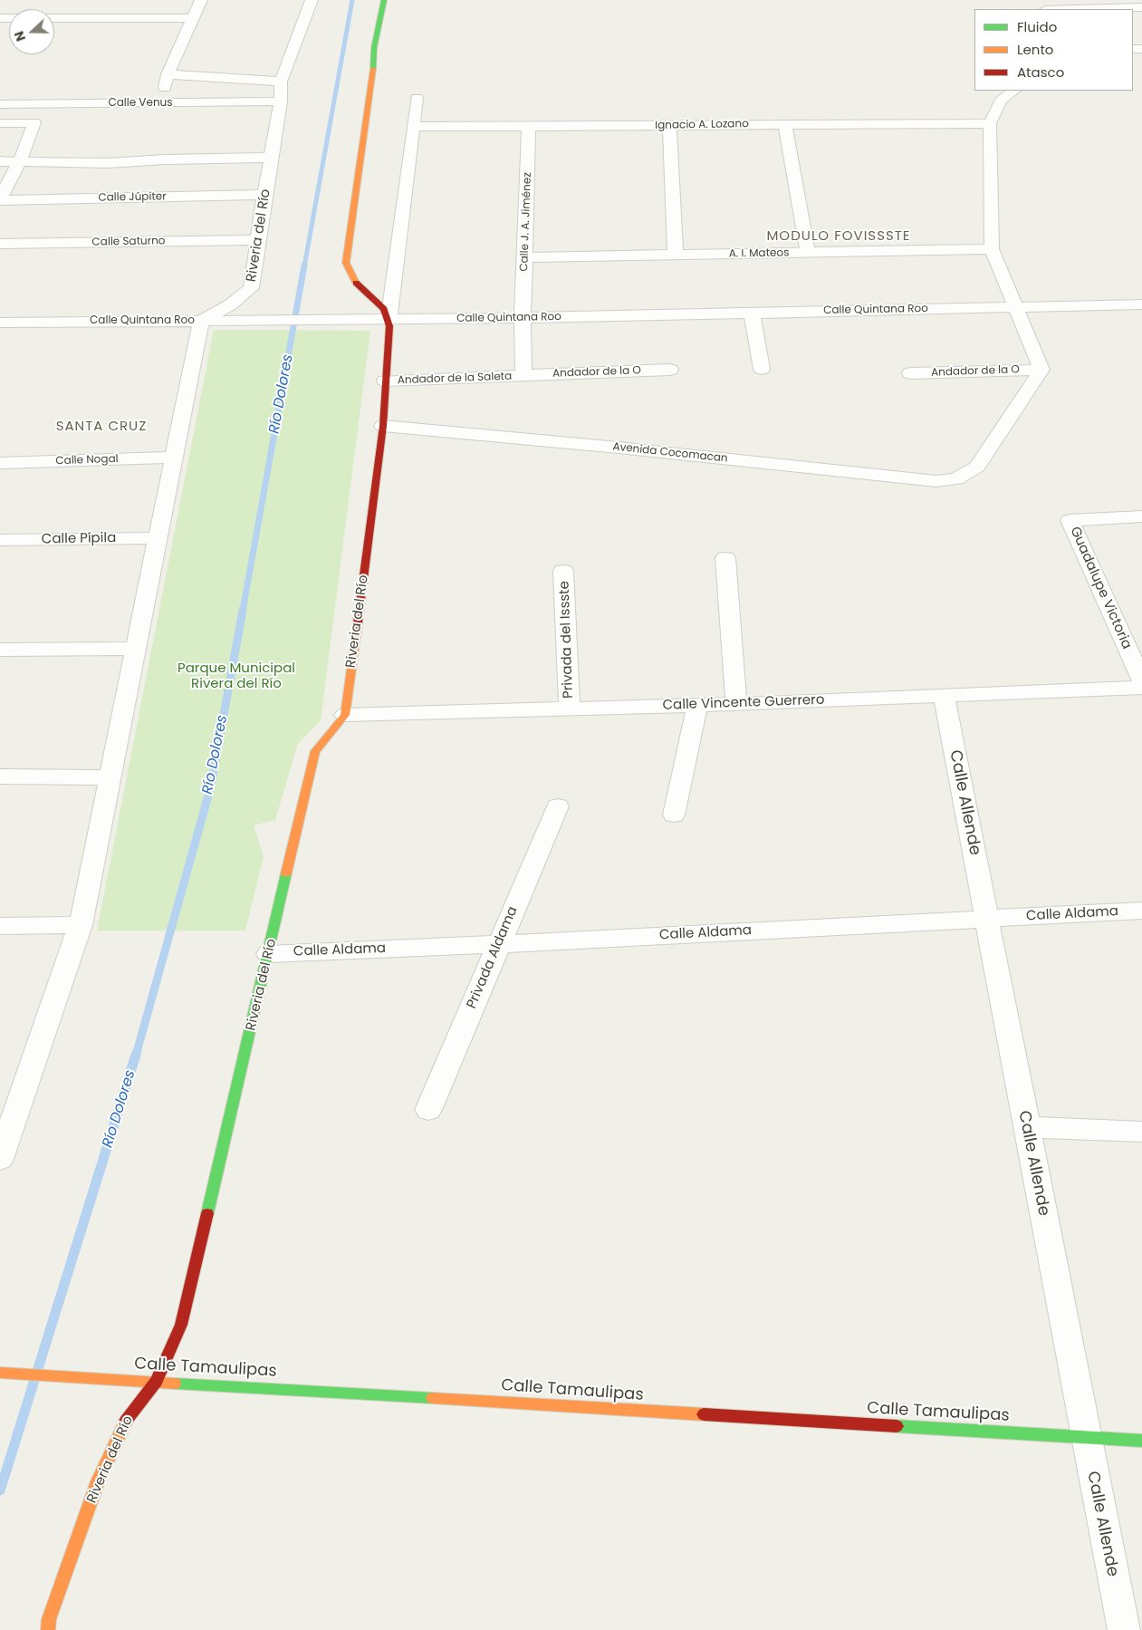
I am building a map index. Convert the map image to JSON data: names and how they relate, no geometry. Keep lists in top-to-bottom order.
{
  "streets": {
    "street": [
      "Calle Venus",
      "Ignacio A. Lozano",
      "Calle Júpiter",
      "Calle J. A. Jiménez",
      "Riveria del Río",
      "Calle Saturno",
      "A. I. Mateos",
      "Calle Quintana Roo",
      "Andador de la O",
      "Andador de la Saleta",
      "Avenida Cocomacan",
      "Calle Nogal",
      "Calle Pípila",
      "Guadalupe Victoria",
      "Privada del Issste",
      "Calle Vincente Guerrero",
      "Calle Allende",
      "Calle Aldama",
      "Privada Aldama",
      "Calle Tamaulipas"
    ]
  },
  "crossings": [
    ["Calle Venus", "Riveria del Río"],
    ["Ignacio A. Lozano", "Calle J. A. Jiménez"],
    ["Ignacio A. Lozano", "Riveria del Río"],
    ["Calle Júpiter", "Riveria del Río"],
    ["Calle J. A. Jiménez", "A. I. Mateos"],
    ["Calle J. A. Jiménez", "Calle Quintana Roo"],
    ["Calle J. A. Jiménez", "Andador de la O"],
    ["Calle J. A. Jiménez", "Andador de la Saleta"],
    ["Riveria del Río", "Calle Saturno"],
    ["Riveria del Río", "Calle Quintana Roo"],
    ["Riveria del Río", "Andador de la Saleta"],
    ["Riveria del Río", "Avenida Cocomacan"],
    ["Riveria del Río", "Calle Vincente Guerrero"],
    ["Riveria del Río", "Calle Aldama"],
    ["Riveria del Río", "Calle Tamaulipas"],
    ["Andador de la O", "Andador de la Saleta"],
    ["Andador de la O", "Avenida Cocomacan"],
    ["Privada del Issste", "Calle Vincente Guerrero"],
    ["Calle Vincente Guerrero", "Calle Allende"],
    ["Calle Allende", "Calle Aldama"],
    ["Calle Allende", "Calle Tamaulipas"],
    ["Calle Aldama", "Privada Aldama"]
  ],
  "districts": ["MODULO FOVISSSTE", "SANTA CRUZ"],
  "water": ["Río Dolores"],
  "parks": ["Parque Municipal Rivera del Río"],
  "legend": ["Fluido", "Lento", "Atasco"],
  "north": "left"
}
